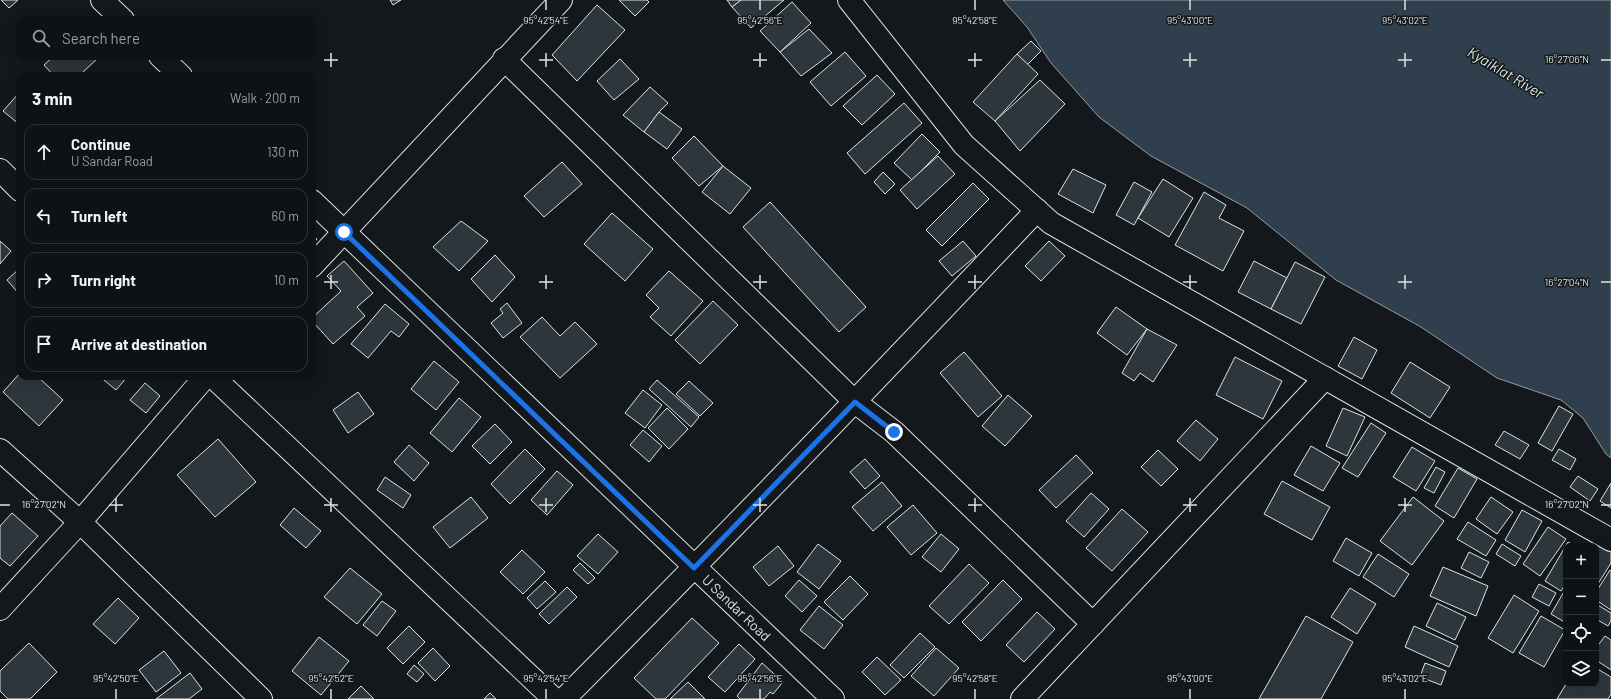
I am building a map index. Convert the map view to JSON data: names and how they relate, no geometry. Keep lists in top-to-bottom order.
{
  "streets": {
    "street": ["U Sandar Road"]
  },
  "water": ["Kyaiklat River"],
  "page": {
    "search": "Search here",
    "heading": ["3 min", "Walk · 200 m"],
    "list": [
      ["Continue", "U Sandar Road", "130 m"],
      ["Turn left", "60 m"],
      ["Turn right", "10 m"],
      "Arrive at destination"
    ],
    "map_buttons": ["+", "−"]
  },
  "coordinates": [
    "95°42'54\"E",
    "95°42'56\"E",
    "95°42'58\"E",
    "95°43'00\"E",
    "95°43'02\"E",
    "16°27'06\"N",
    "16°27'04\"N",
    "16°27'02\"N",
    "95°42'50\"E",
    "95°42'52\"E"
  ]
}
